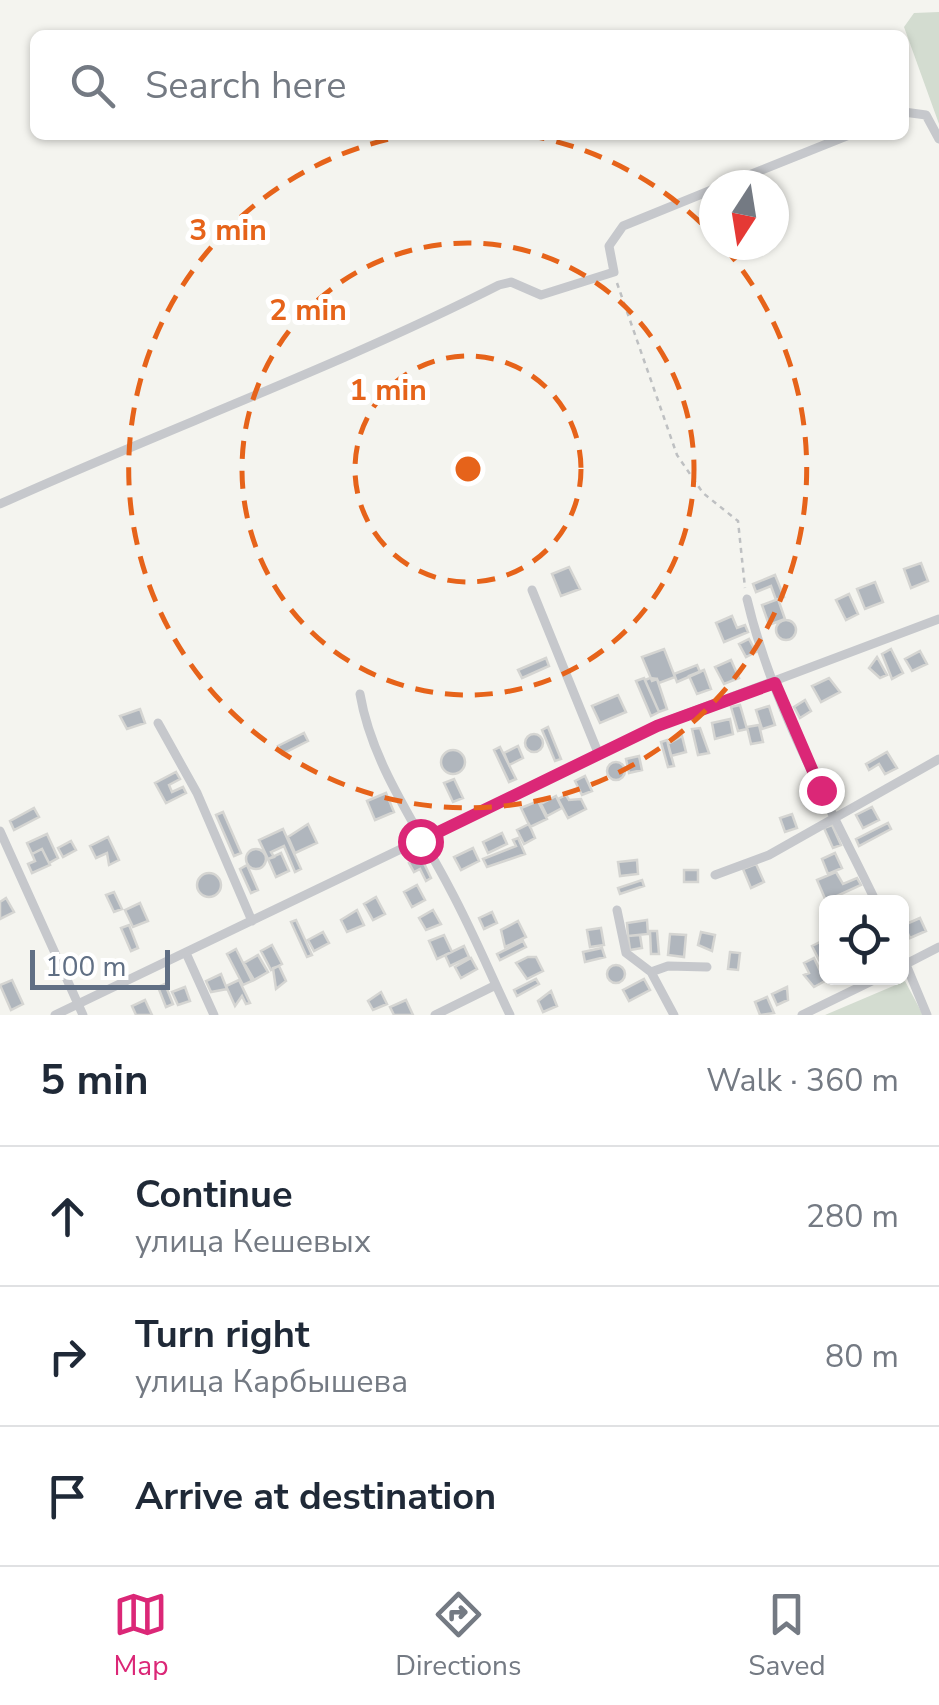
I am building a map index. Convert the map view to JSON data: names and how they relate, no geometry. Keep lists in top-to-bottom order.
{
  "scale_bar": "100 m",
  "north": "bottom",
  "page": {
    "search": "Search here",
    "scale": "100 m",
    "heading": ["5 min", "Walk · 360 m"],
    "list": [
      ["Continue", "улица Кешевых", "280 m"],
      ["Turn right", "улица Карбышева", "80 m"],
      "Arrive at destination"
    ],
    "nav": ["Map", "Directions", "Saved"]
  },
  "rings": ["3 min", "2 min", "1 min"]
}
